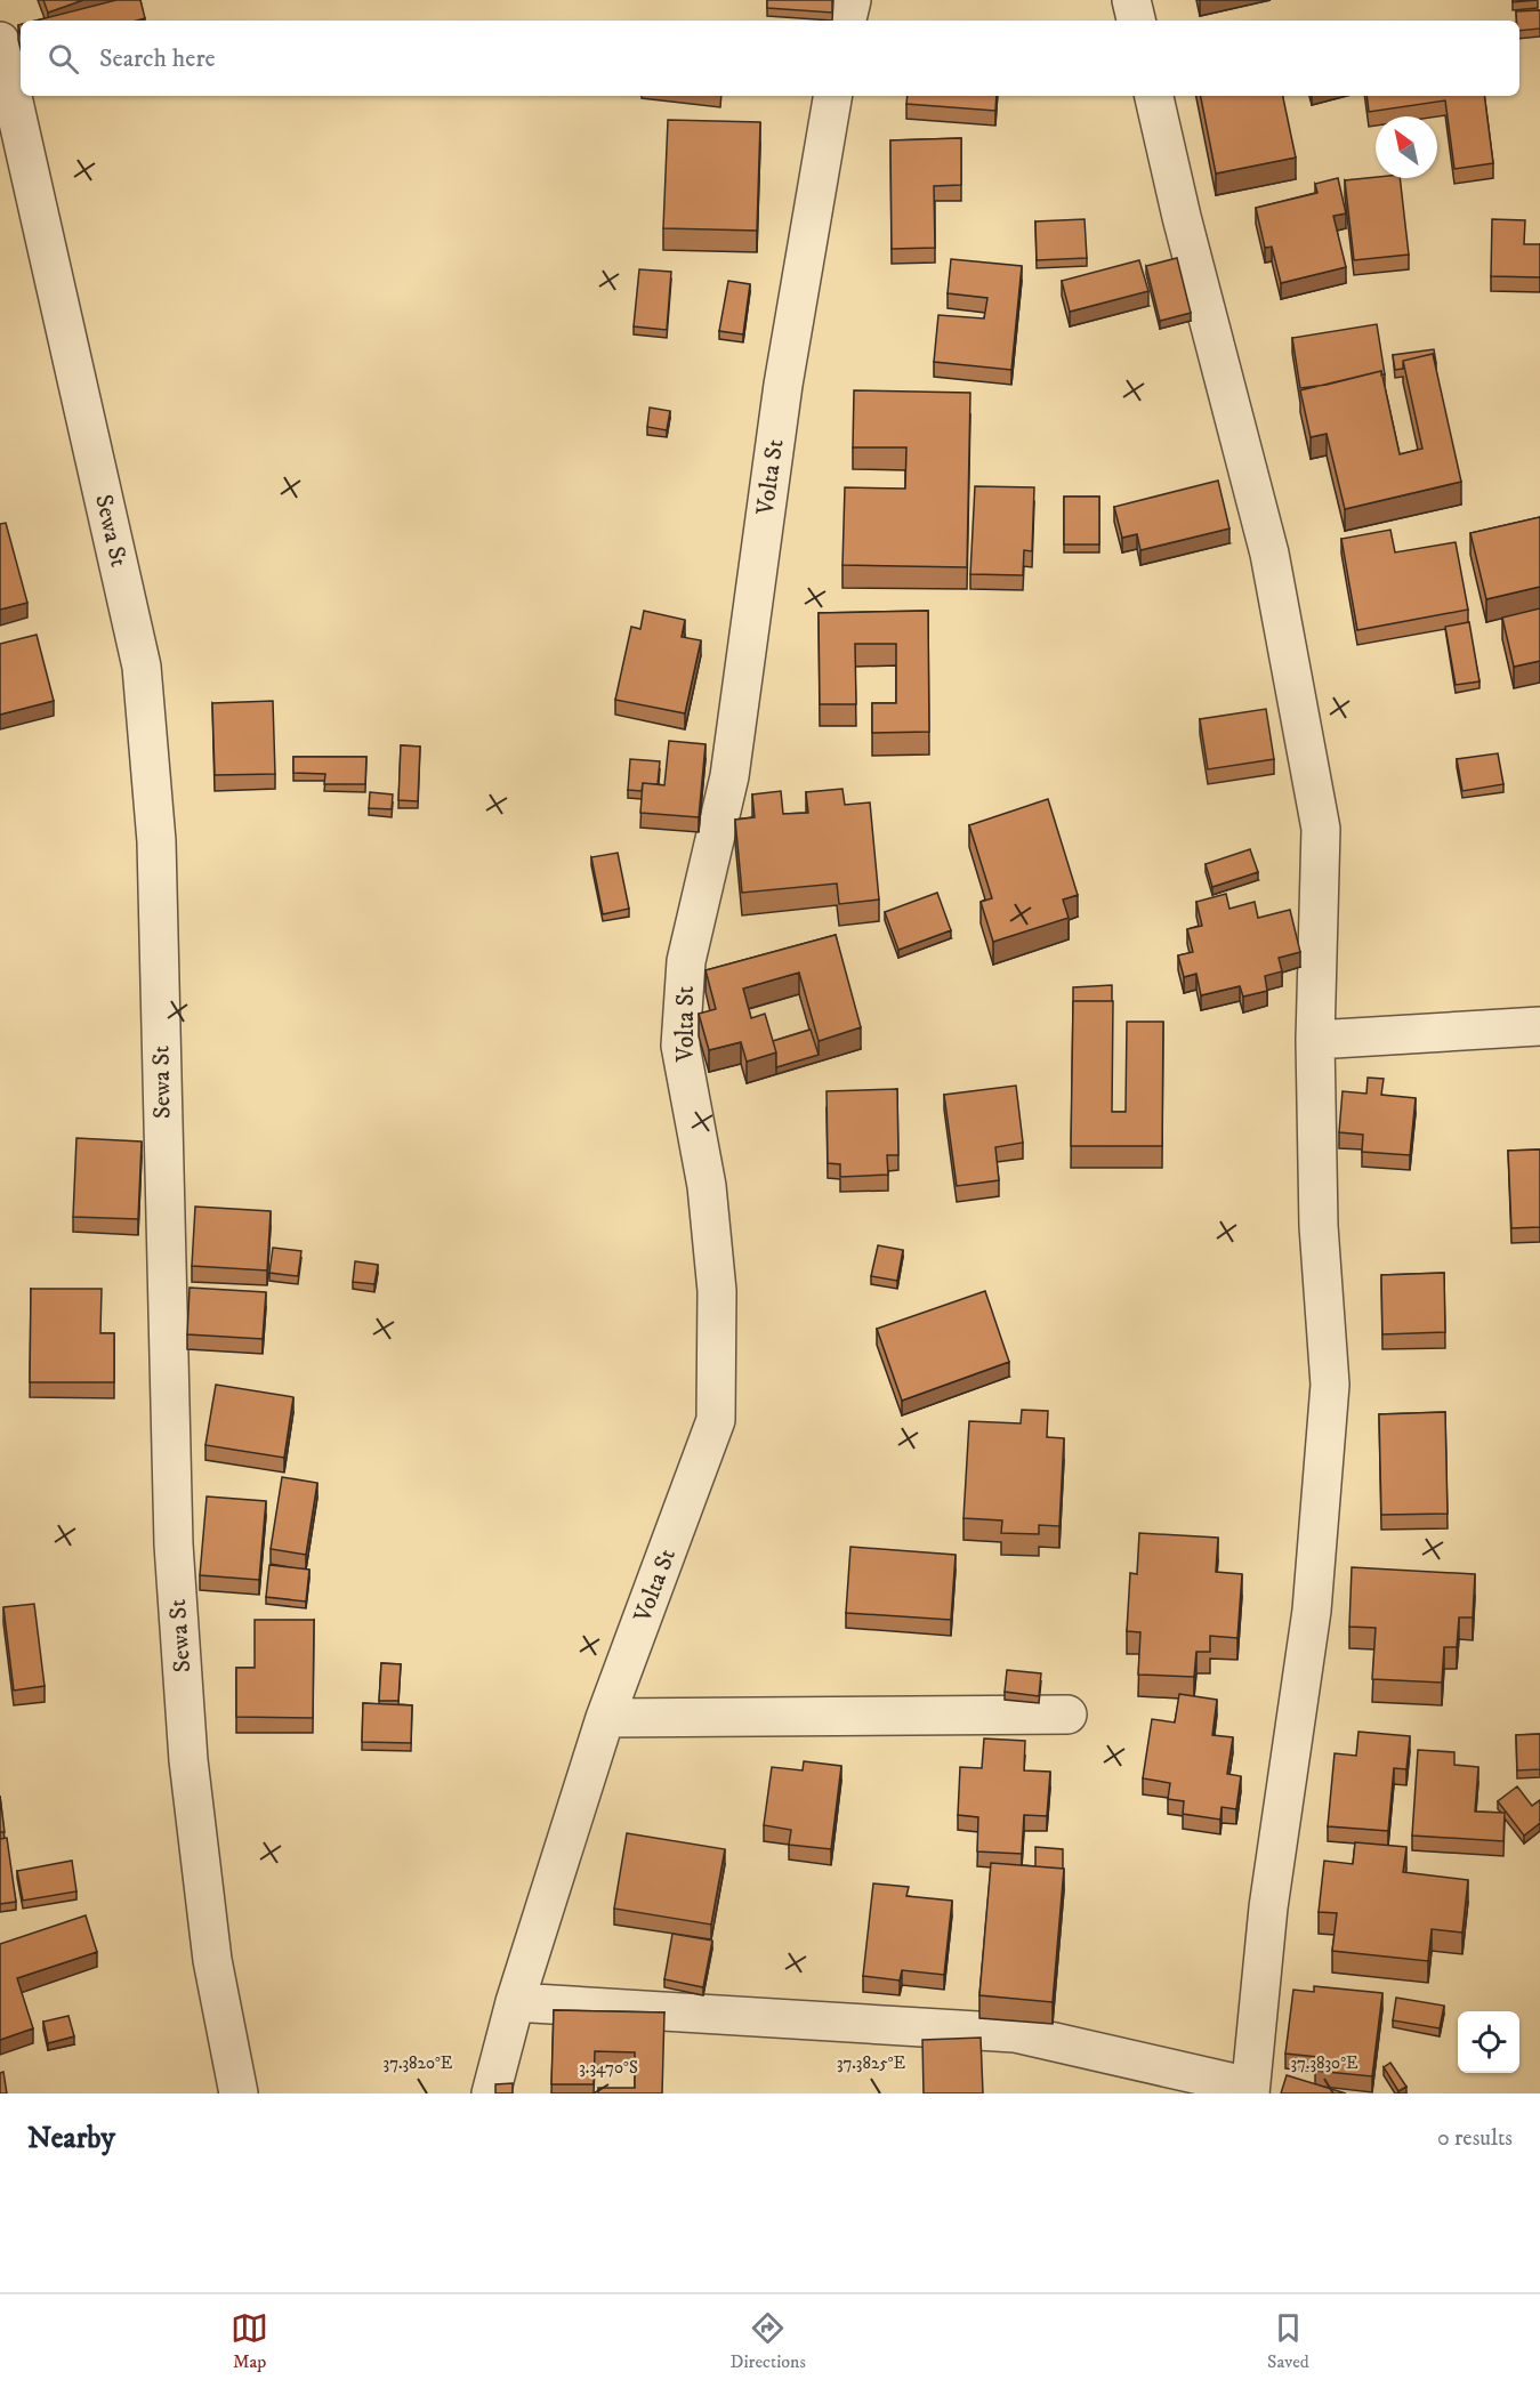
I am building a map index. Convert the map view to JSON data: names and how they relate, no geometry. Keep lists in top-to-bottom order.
{
  "streets": {
    "street": ["Volta St", "Sewa St"]
  },
  "north": "top left",
  "page": {
    "search": "Search here",
    "heading": ["Nearby", "0 results"],
    "nav": ["Map", "Directions", "Saved"]
  },
  "coordinates": [
    "37.3820°E",
    "37.3825°E",
    "37.3830°E",
    "3.3470°S"
  ]
}
